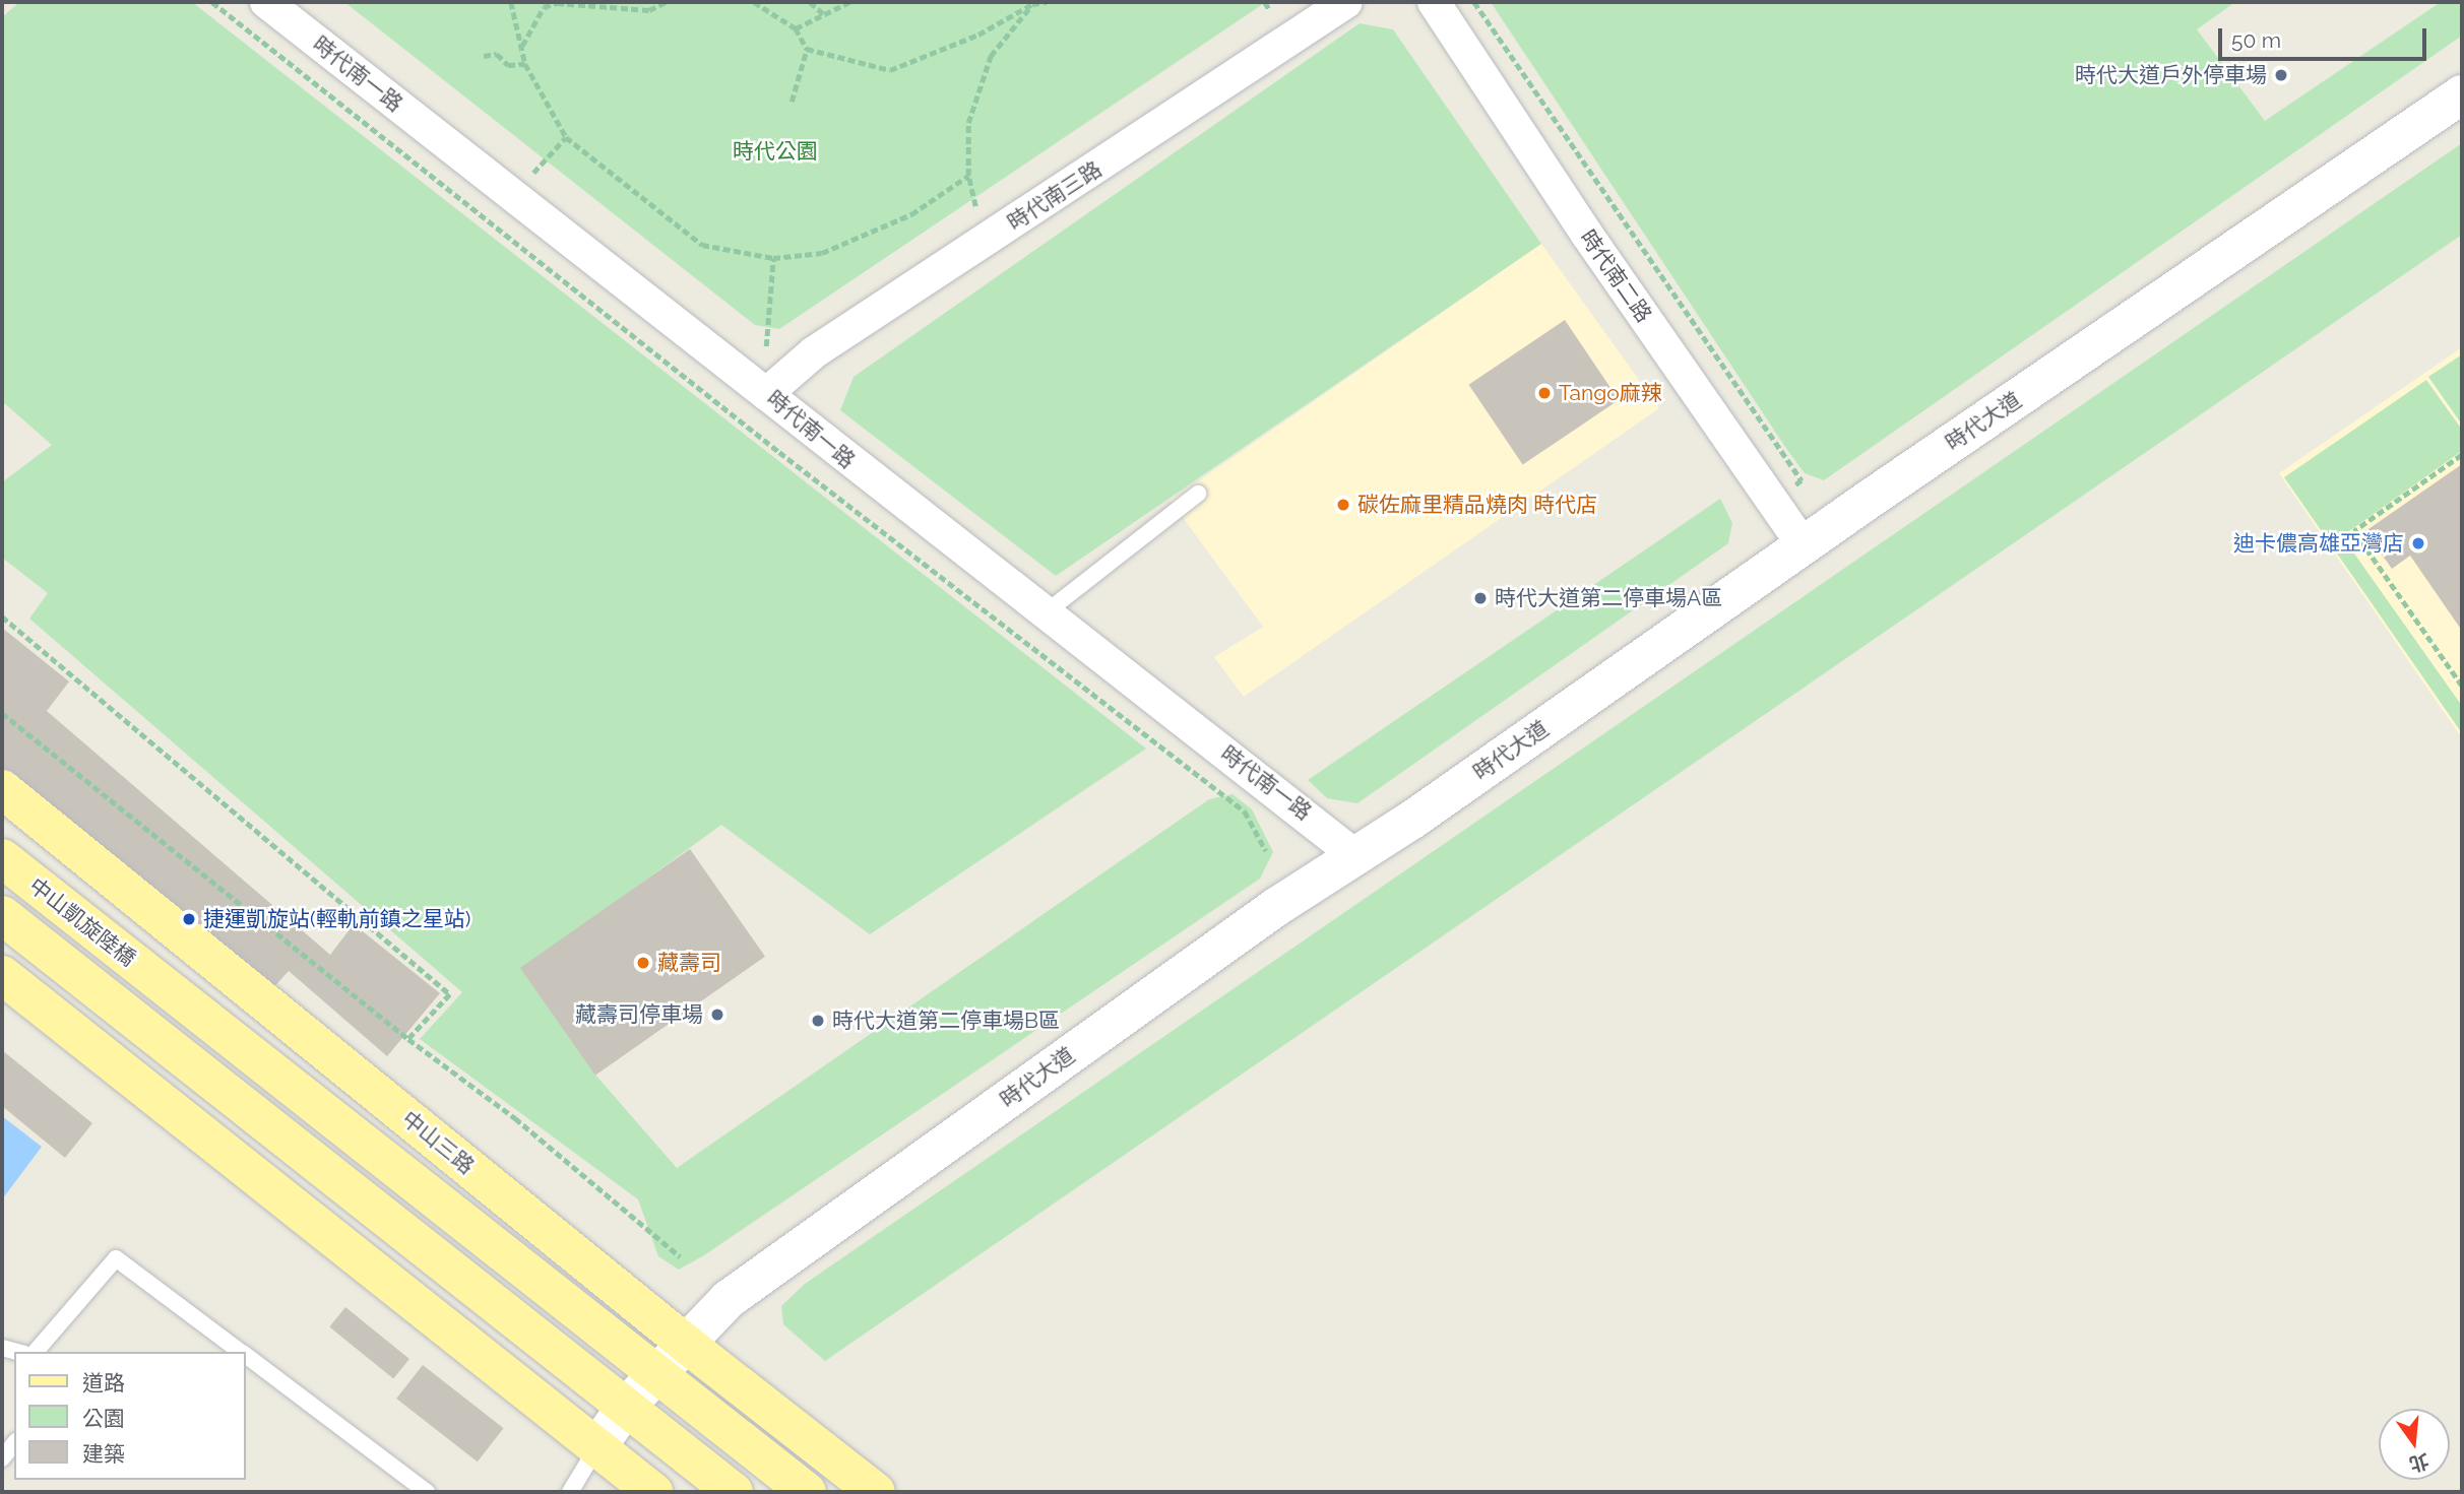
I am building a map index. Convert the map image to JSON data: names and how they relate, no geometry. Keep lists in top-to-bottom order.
{
  "streets": {
    "main road": ["中山凱旋陸橋", "中山三路"],
    "street": [
      "時代南一路",
      "時代南三路",
      "時代南二路",
      "時代大道"
    ]
  },
  "crossings": [
    ["時代南一路", "時代南三路"],
    ["時代南一路", "時代大道"],
    ["時代南二路", "時代大道"],
    ["時代大道", "中山凱旋陸橋"],
    ["時代大道", "中山三路"]
  ],
  "parks": ["時代公園"],
  "places": [
    "時代大道戶外停車場",
    "Tango麻辣",
    "碳佐麻里精品燒肉 時代店",
    "迪卡儂高雄亞灣店",
    "時代大道第二停車場A區",
    "捷運凱旋站(輕軌前鎮之星站)",
    "藏壽司",
    "藏壽司停車場",
    "時代大道第二停車場B區"
  ],
  "legend": ["道路", "公園", "建築"],
  "scale_bar": "50 m",
  "north": "bottom"
}
